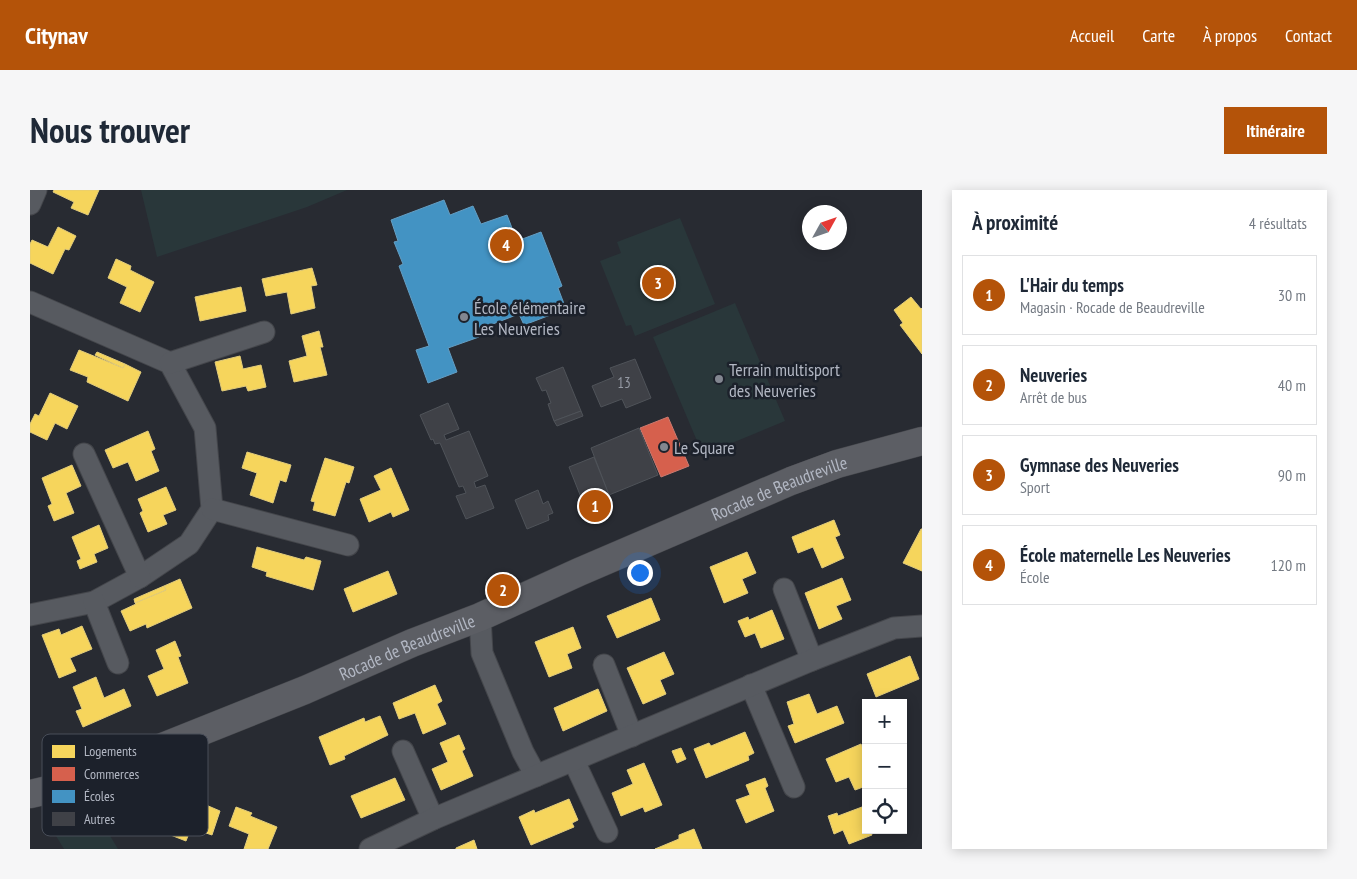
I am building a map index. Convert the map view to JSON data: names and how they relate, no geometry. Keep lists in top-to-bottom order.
{
  "streets": {
    "street": ["Rocade de Beaudreville"]
  },
  "places": ["École élémentaire Les Neuveries", "Terrain multisport des Neuveries", "Le Square"],
  "house_numbers": ["13"],
  "legend": [
    "Logements",
    "Commerces",
    "Écoles",
    "Autres"
  ],
  "north": "top right",
  "page": {
    "header": "Citynav",
    "nav": [
      "Accueil",
      "Carte",
      "À propos",
      "Contact"
    ],
    "title": "Nous trouver",
    "buttons": "Itinéraire",
    "heading": ["À proximité", "4 résultats"],
    "pins": [
      "4",
      "3",
      "1",
      "2"
    ],
    "list": [
      {
        "mark": "1",
        "name": "L'Hair du temps",
        "note": "Magasin · Rocade de Beaudreville",
        "value": "30 m"
      },
      {
        "mark": "2",
        "name": "Neuveries",
        "note": "Arrêt de bus",
        "value": "40 m"
      },
      {
        "mark": "3",
        "name": "Gymnase des Neuveries",
        "note": "Sport",
        "value": "90 m"
      },
      {
        "mark": "4",
        "name": "École maternelle Les Neuveries",
        "note": "École",
        "value": "120 m"
      }
    ],
    "map_buttons": ["+", "−"]
  }
}
